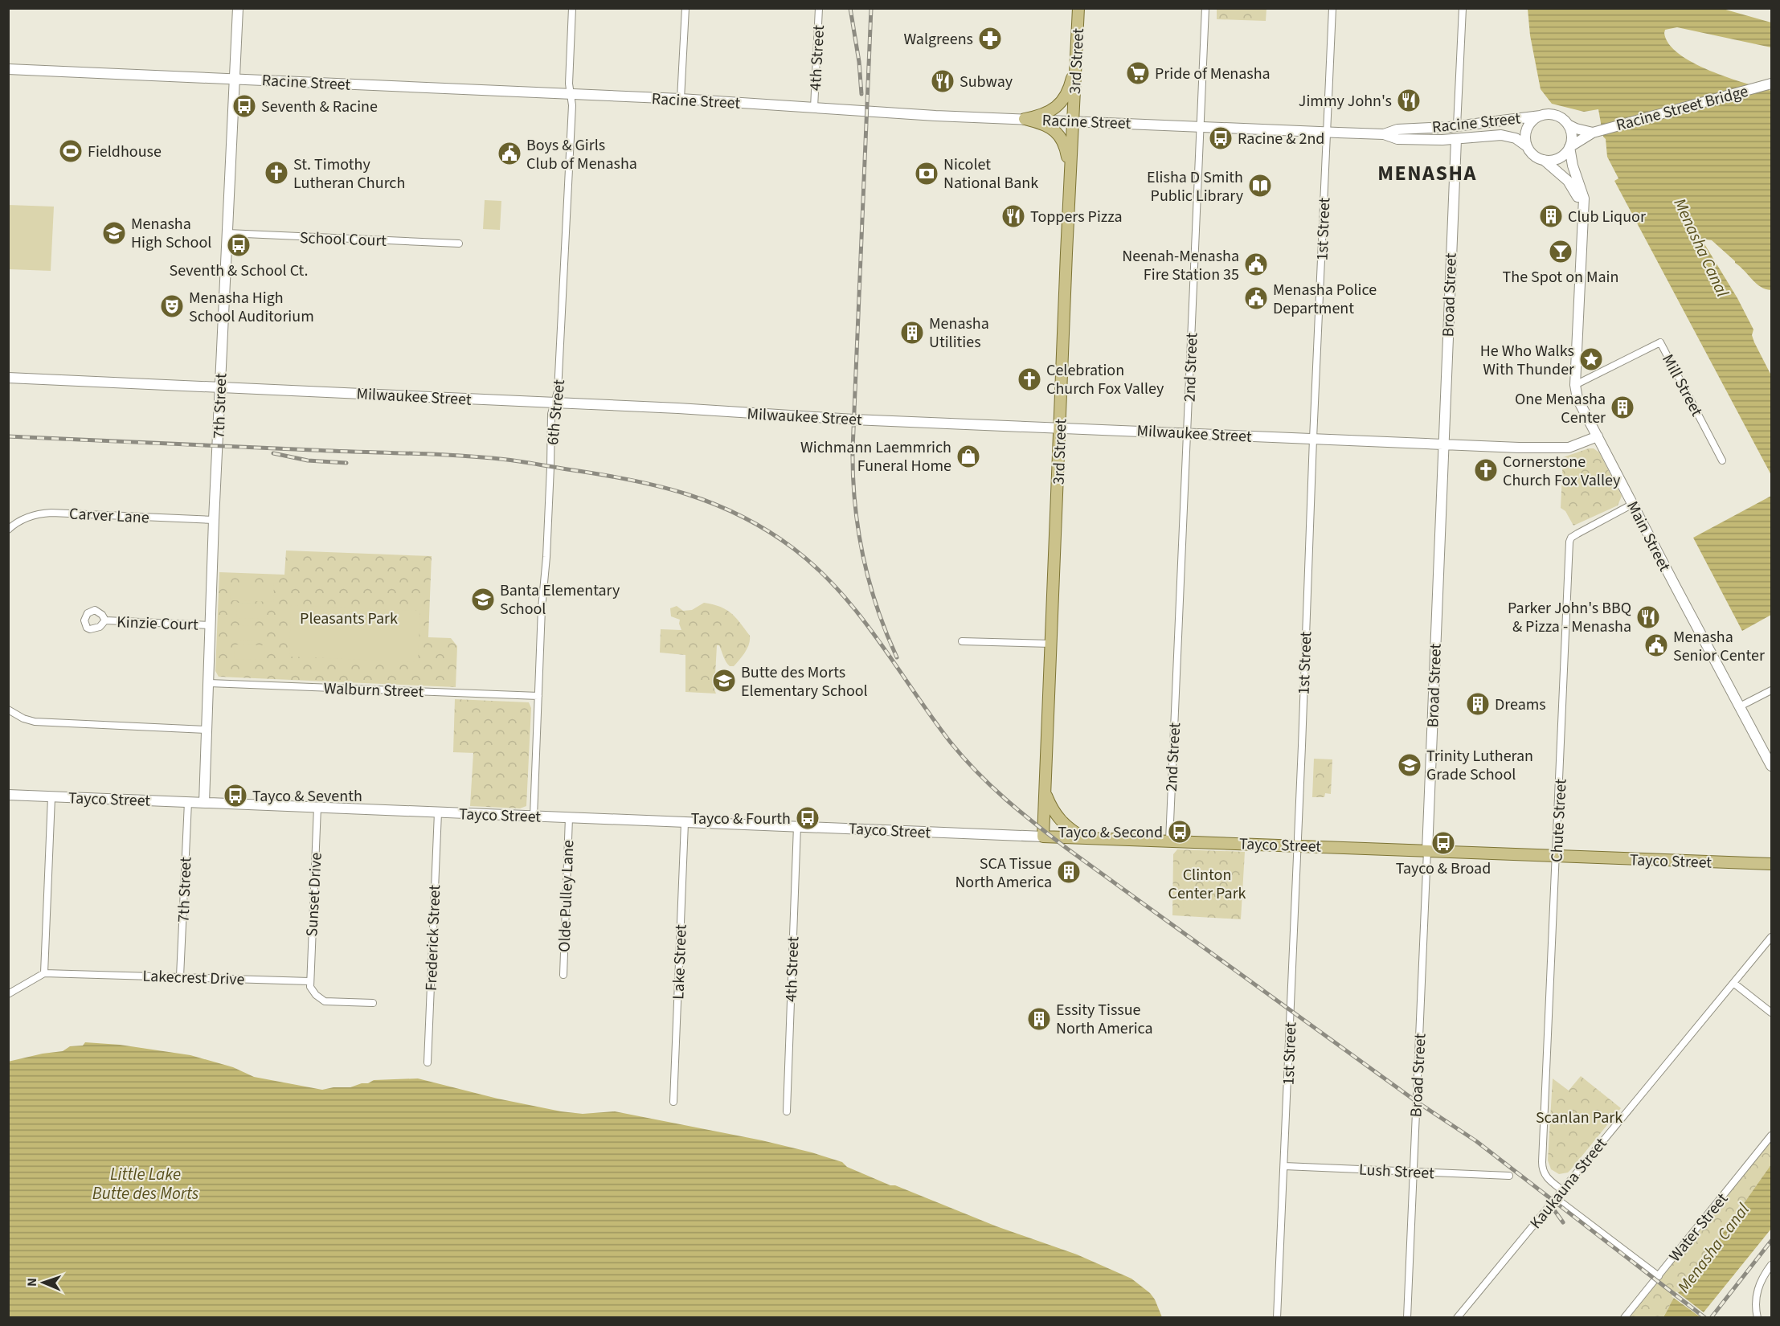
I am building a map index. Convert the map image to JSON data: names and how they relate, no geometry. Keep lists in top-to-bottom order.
{
  "streets": {
    "main road": ["3rd Street", "Tayco Street"],
    "street": [
      "4th Street",
      "Racine Street",
      "Racine Street Bridge",
      "1st Street",
      "School Court",
      "Broad Street",
      "2nd Street",
      "Mill Street",
      "Milwaukee Street",
      "7th Street",
      "6th Street",
      "Carver Lane",
      "Main Street",
      "Kinzie Court",
      "Walburn Street",
      "Chute Street",
      "Sunset Drive",
      "Olde Pulley Lane",
      "Frederick Street",
      "Lake Street",
      "Lakecrest Drive",
      "Lush Street",
      "Kaukauna Street",
      "Water Street"
    ]
  },
  "crossings": [
    ["4th Street", "Racine Street"],
    ["4th Street", "Tayco Street"],
    ["3rd Street", "Racine Street"],
    ["3rd Street", "Milwaukee Street"],
    ["3rd Street", "Tayco Street"],
    ["Racine Street", "Racine Street Bridge"],
    ["Racine Street", "1st Street"],
    ["Racine Street", "Broad Street"],
    ["Racine Street", "2nd Street"],
    ["Racine Street", "7th Street"],
    ["Racine Street", "6th Street"],
    ["Racine Street", "Main Street"],
    ["Racine Street Bridge", "Main Street"],
    ["1st Street", "Milwaukee Street"],
    ["1st Street", "Tayco Street"],
    ["1st Street", "Lush Street"],
    ["School Court", "7th Street"],
    ["Broad Street", "Milwaukee Street"],
    ["Broad Street", "Tayco Street"],
    ["Broad Street", "Lush Street"],
    ["2nd Street", "Milwaukee Street"],
    ["2nd Street", "Tayco Street"],
    ["Mill Street", "Main Street"],
    ["Milwaukee Street", "7th Street"],
    ["Milwaukee Street", "6th Street"],
    ["Milwaukee Street", "Main Street"],
    ["7th Street", "Carver Lane"],
    ["7th Street", "Kinzie Court"],
    ["7th Street", "Walburn Street"],
    ["7th Street", "Tayco Street"],
    ["7th Street", "Lakecrest Drive"],
    ["6th Street", "Walburn Street"],
    ["6th Street", "Tayco Street"],
    ["Main Street", "Chute Street"],
    ["Tayco Street", "Chute Street"],
    ["Tayco Street", "Sunset Drive"],
    ["Tayco Street", "Olde Pulley Lane"],
    ["Tayco Street", "Frederick Street"],
    ["Tayco Street", "Lake Street"],
    ["Chute Street", "Kaukauna Street"],
    ["Sunset Drive", "Lakecrest Drive"]
  ],
  "districts": ["MENASHA"],
  "water": ["Menasha Canal", "Little Lake Butte des Morts"],
  "parks": ["Pleasants Park", "Clinton Center Park", "Scanlan Park"],
  "places": {
    "pharmacy": ["Walgreens"],
    "supermarket": ["Pride of Menasha"],
    "restaurant": [
      "Subway",
      "Jimmy John's",
      "Toppers Pizza",
      "Parker John's BBQ & Pizza - Menasha"
    ],
    "bus stop": [
      "Seventh & Racine",
      "Racine & 2nd",
      "Seventh & School Ct.",
      "Tayco & Seventh",
      "Tayco & Fourth",
      "Tayco & Second",
      "Tayco & Broad"
    ],
    "sports": ["Fieldhouse"],
    "public building": [
      "Boys & Girls Club of Menasha",
      "Neenah-Menasha Fire Station 35",
      "Menasha Police Department",
      "Menasha Senior Center"
    ],
    "church": ["St. Timothy Lutheran Church", "Celebration Church Fox Valley", "Cornerstone Church Fox Valley"],
    "bank": ["Nicolet National Bank"],
    "library": ["Elisha D Smith Public Library"],
    "building": [
      "Club Liquor",
      "Menasha Utilities",
      "One Menasha Center",
      "Dreams",
      "SCA Tissue North America",
      "Essity Tissue North America"
    ],
    "school or university": [
      "Menasha High School",
      "Banta Elementary School",
      "Butte des Morts Elementary School",
      "Trinity Lutheran Grade School"
    ],
    "bar": ["The Spot on Main"],
    "theatre": ["Menasha High School Auditorium"],
    "place": ["He Who Walks With Thunder"],
    "shop": ["Wichmann Laemmrich Funeral Home"]
  },
  "north": "left"
}
